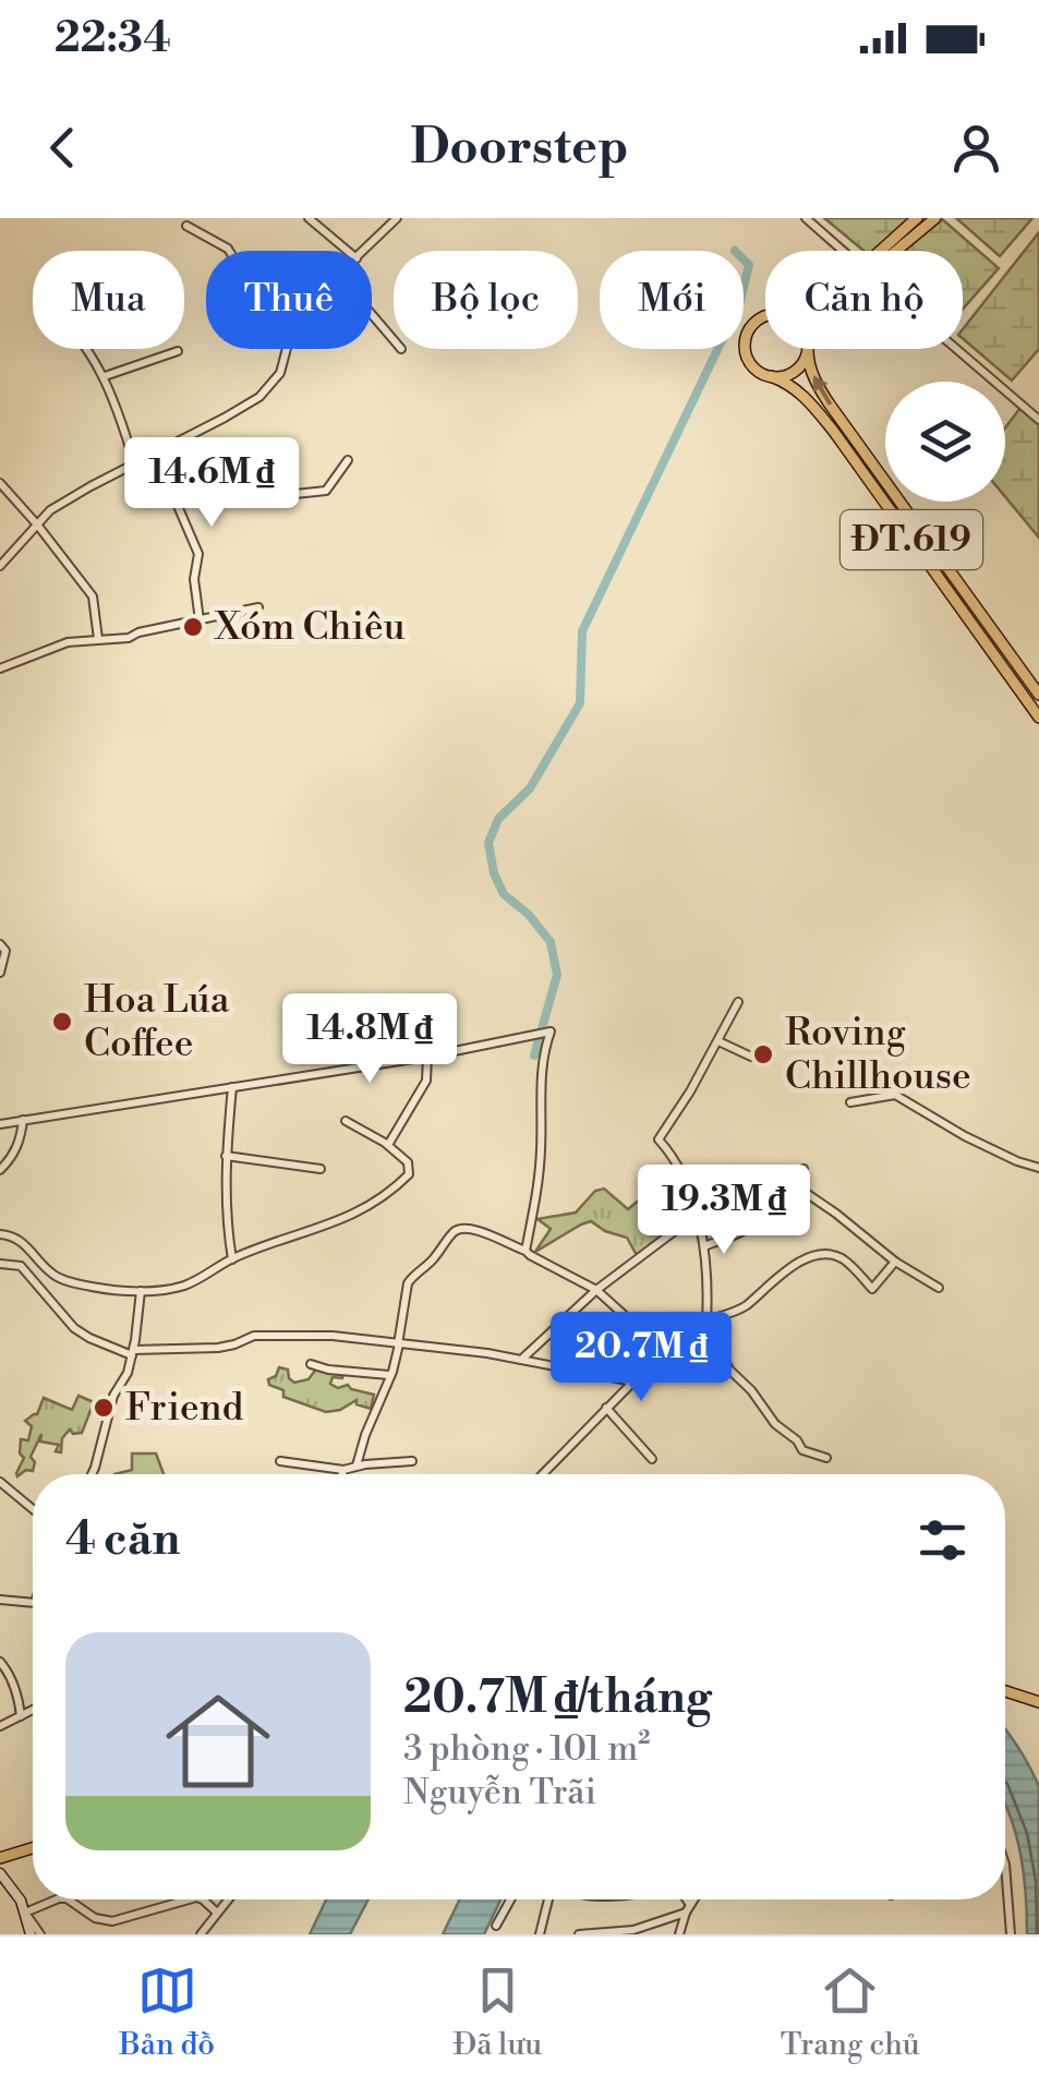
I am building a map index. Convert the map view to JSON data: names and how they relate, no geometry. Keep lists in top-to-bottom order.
{
  "streets": {
    "main road": ["ĐT.619"]
  },
  "places": [
    "Xóm Chiêu",
    "Hoa Lúa Coffee",
    "Roving Chillhouse",
    "Friend"
  ],
  "page": {
    "status": "22:34",
    "header": "Doorstep",
    "chip": [
      "Mua",
      "Thuê",
      "Bộ lọc",
      "Mới",
      "Căn hộ"
    ],
    "price": [
      "14.6M ₫",
      "14.8M ₫",
      "19.3M ₫",
      "20.7M ₫"
    ],
    "heading": "4 căn",
    "list": [
      {
        "name": "20.7M ₫/tháng",
        "note": "3 phòng · 101 m² · Nguyễn Trãi"
      }
    ],
    "tabs": ["Bản đồ", "Đã lưu", "Trang chủ"]
  }
}
